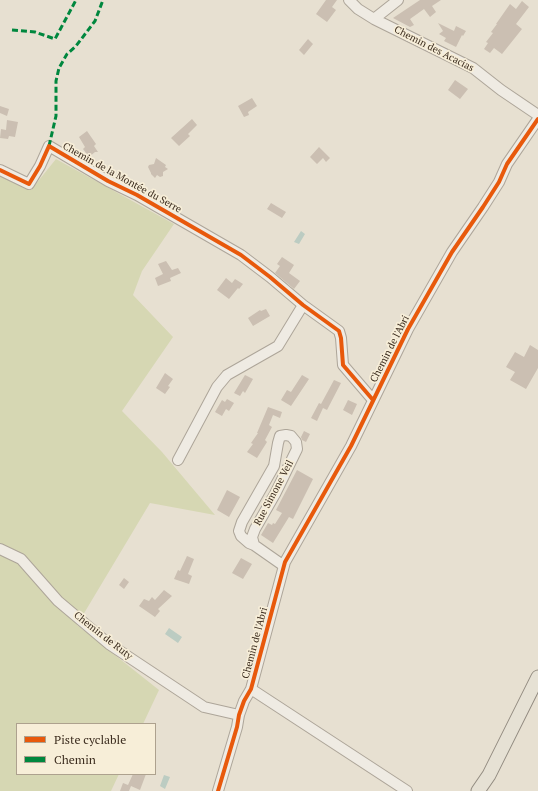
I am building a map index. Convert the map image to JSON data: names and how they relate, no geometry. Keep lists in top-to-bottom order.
{
  "streets": {
    "street": [
      "Chemin des Acacias",
      "Chemin de la Montée du Serre",
      "Chemin de l'Abri",
      "Rue Simone Veil",
      "Chemin de Ruty"
    ]
  },
  "crossings": [
    ["Chemin de la Montée du Serre", "Chemin de l'Abri"],
    ["Chemin de l'Abri", "Rue Simone Veil"],
    ["Chemin de l'Abri", "Chemin de Ruty"]
  ],
  "legend": ["Piste cyclable", "Chemin"]
}
